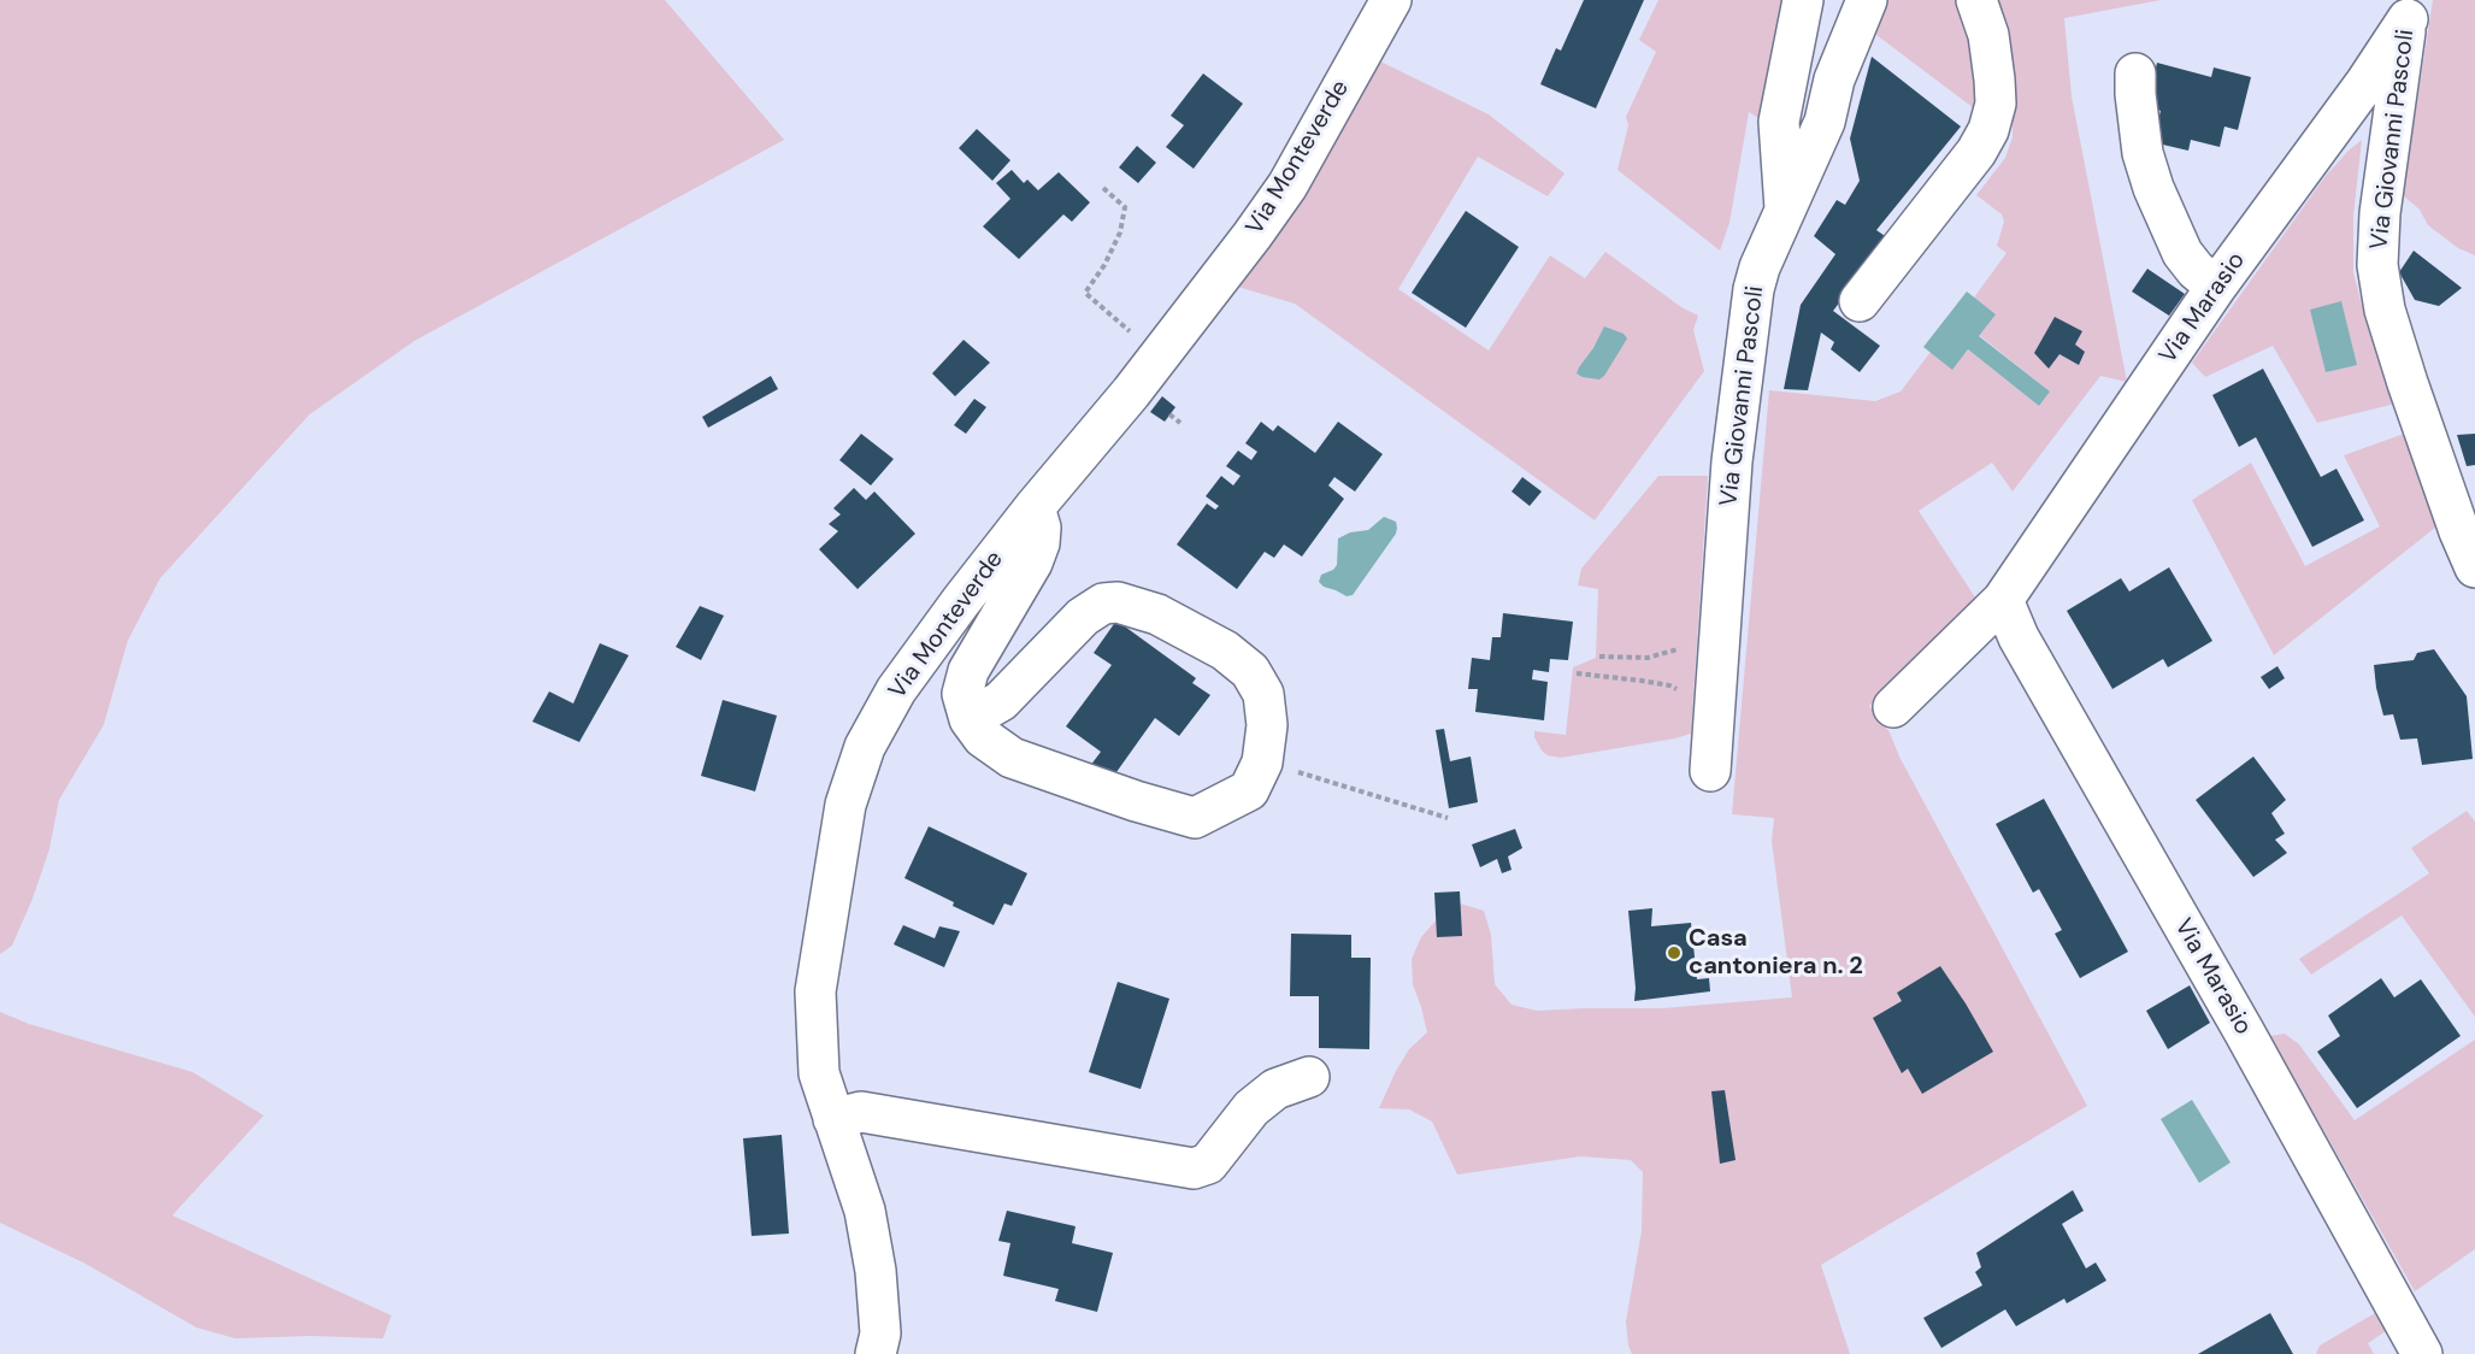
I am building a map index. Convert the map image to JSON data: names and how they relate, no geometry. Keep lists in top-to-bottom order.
{
  "streets": {
    "street": ["Via Giovanni Pascoli", "Via Monteverde", "Via Marasio"]
  },
  "crossings": [
    ["Via Giovanni Pascoli", "Via Marasio"]
  ],
  "places": ["Casa cantoniera n. 2"]
}
